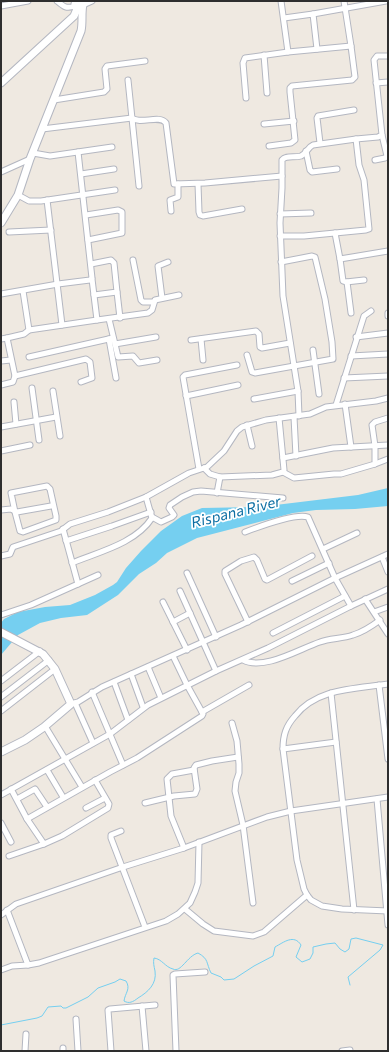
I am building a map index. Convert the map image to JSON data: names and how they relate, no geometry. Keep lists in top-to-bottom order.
{
  "water": ["Rispana River"]
}
